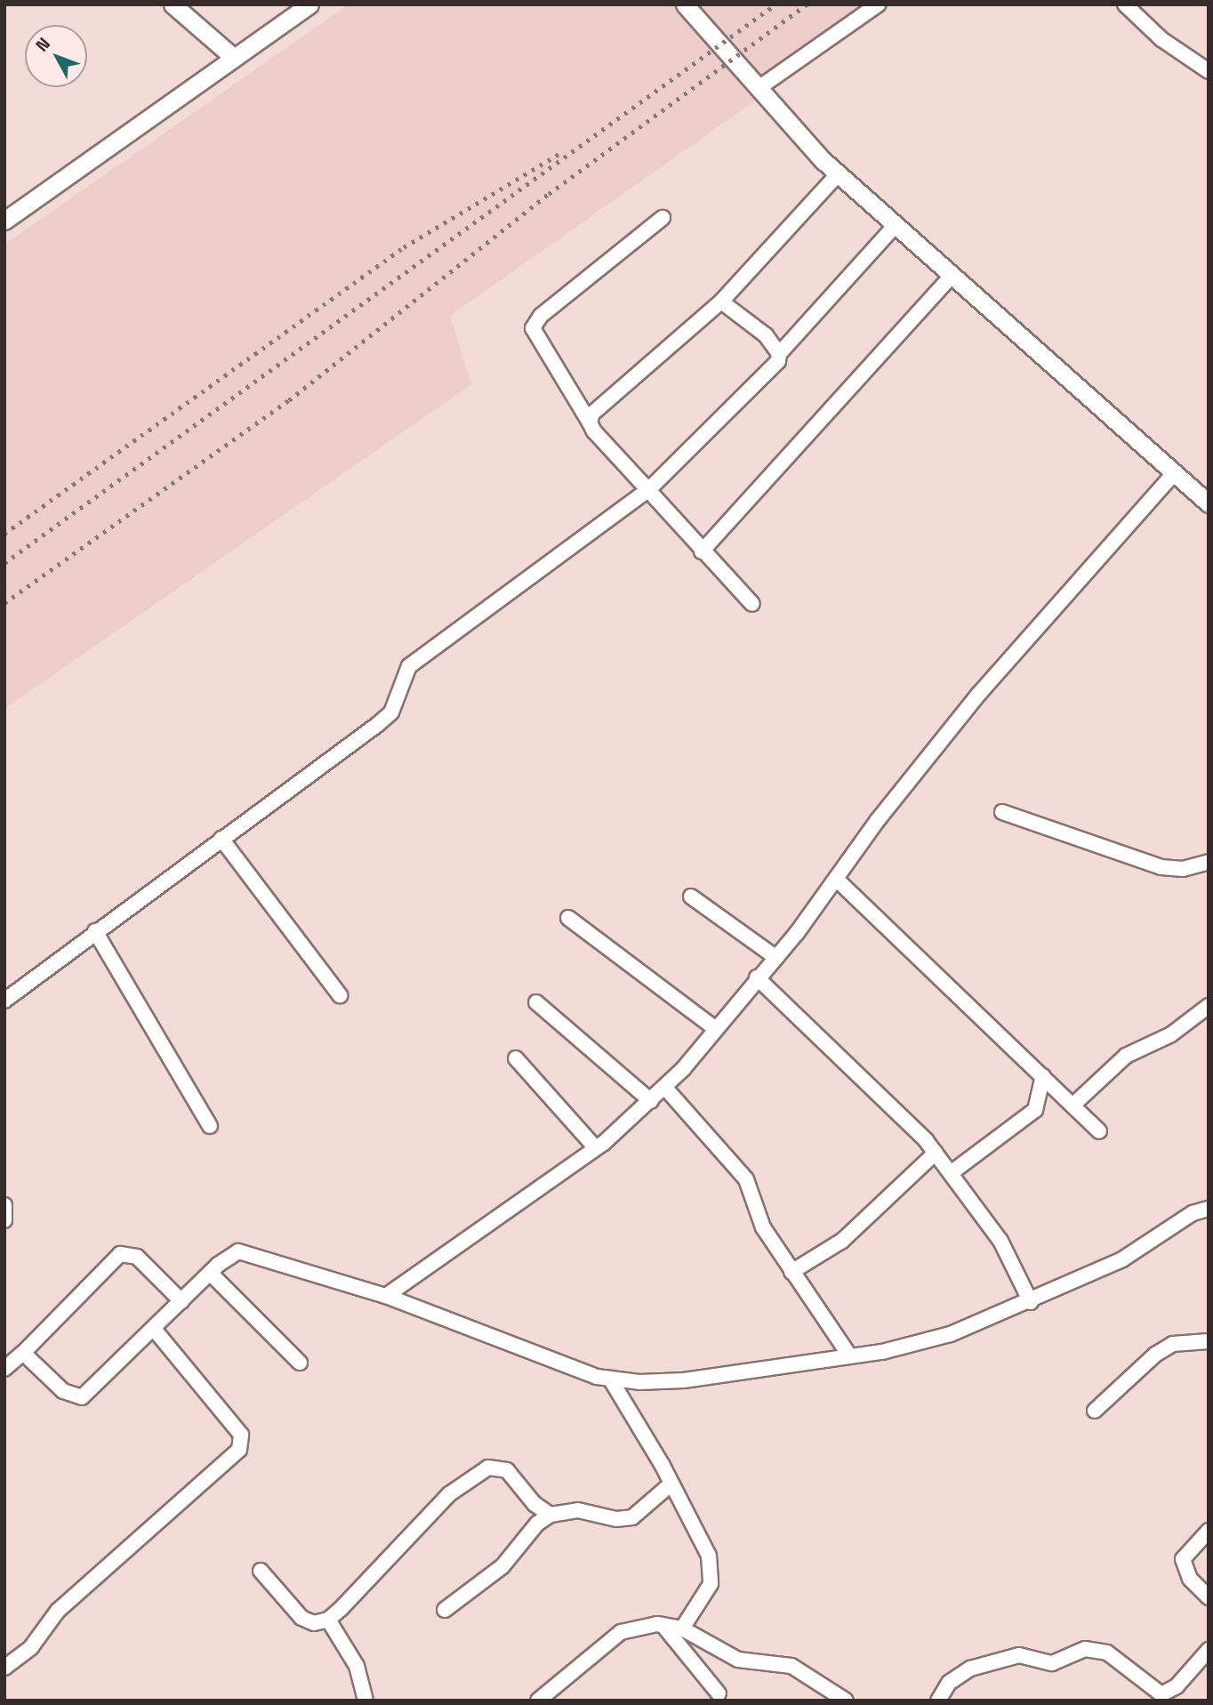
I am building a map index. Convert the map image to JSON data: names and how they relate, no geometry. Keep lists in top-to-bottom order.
{
  "north": "top left"
}
